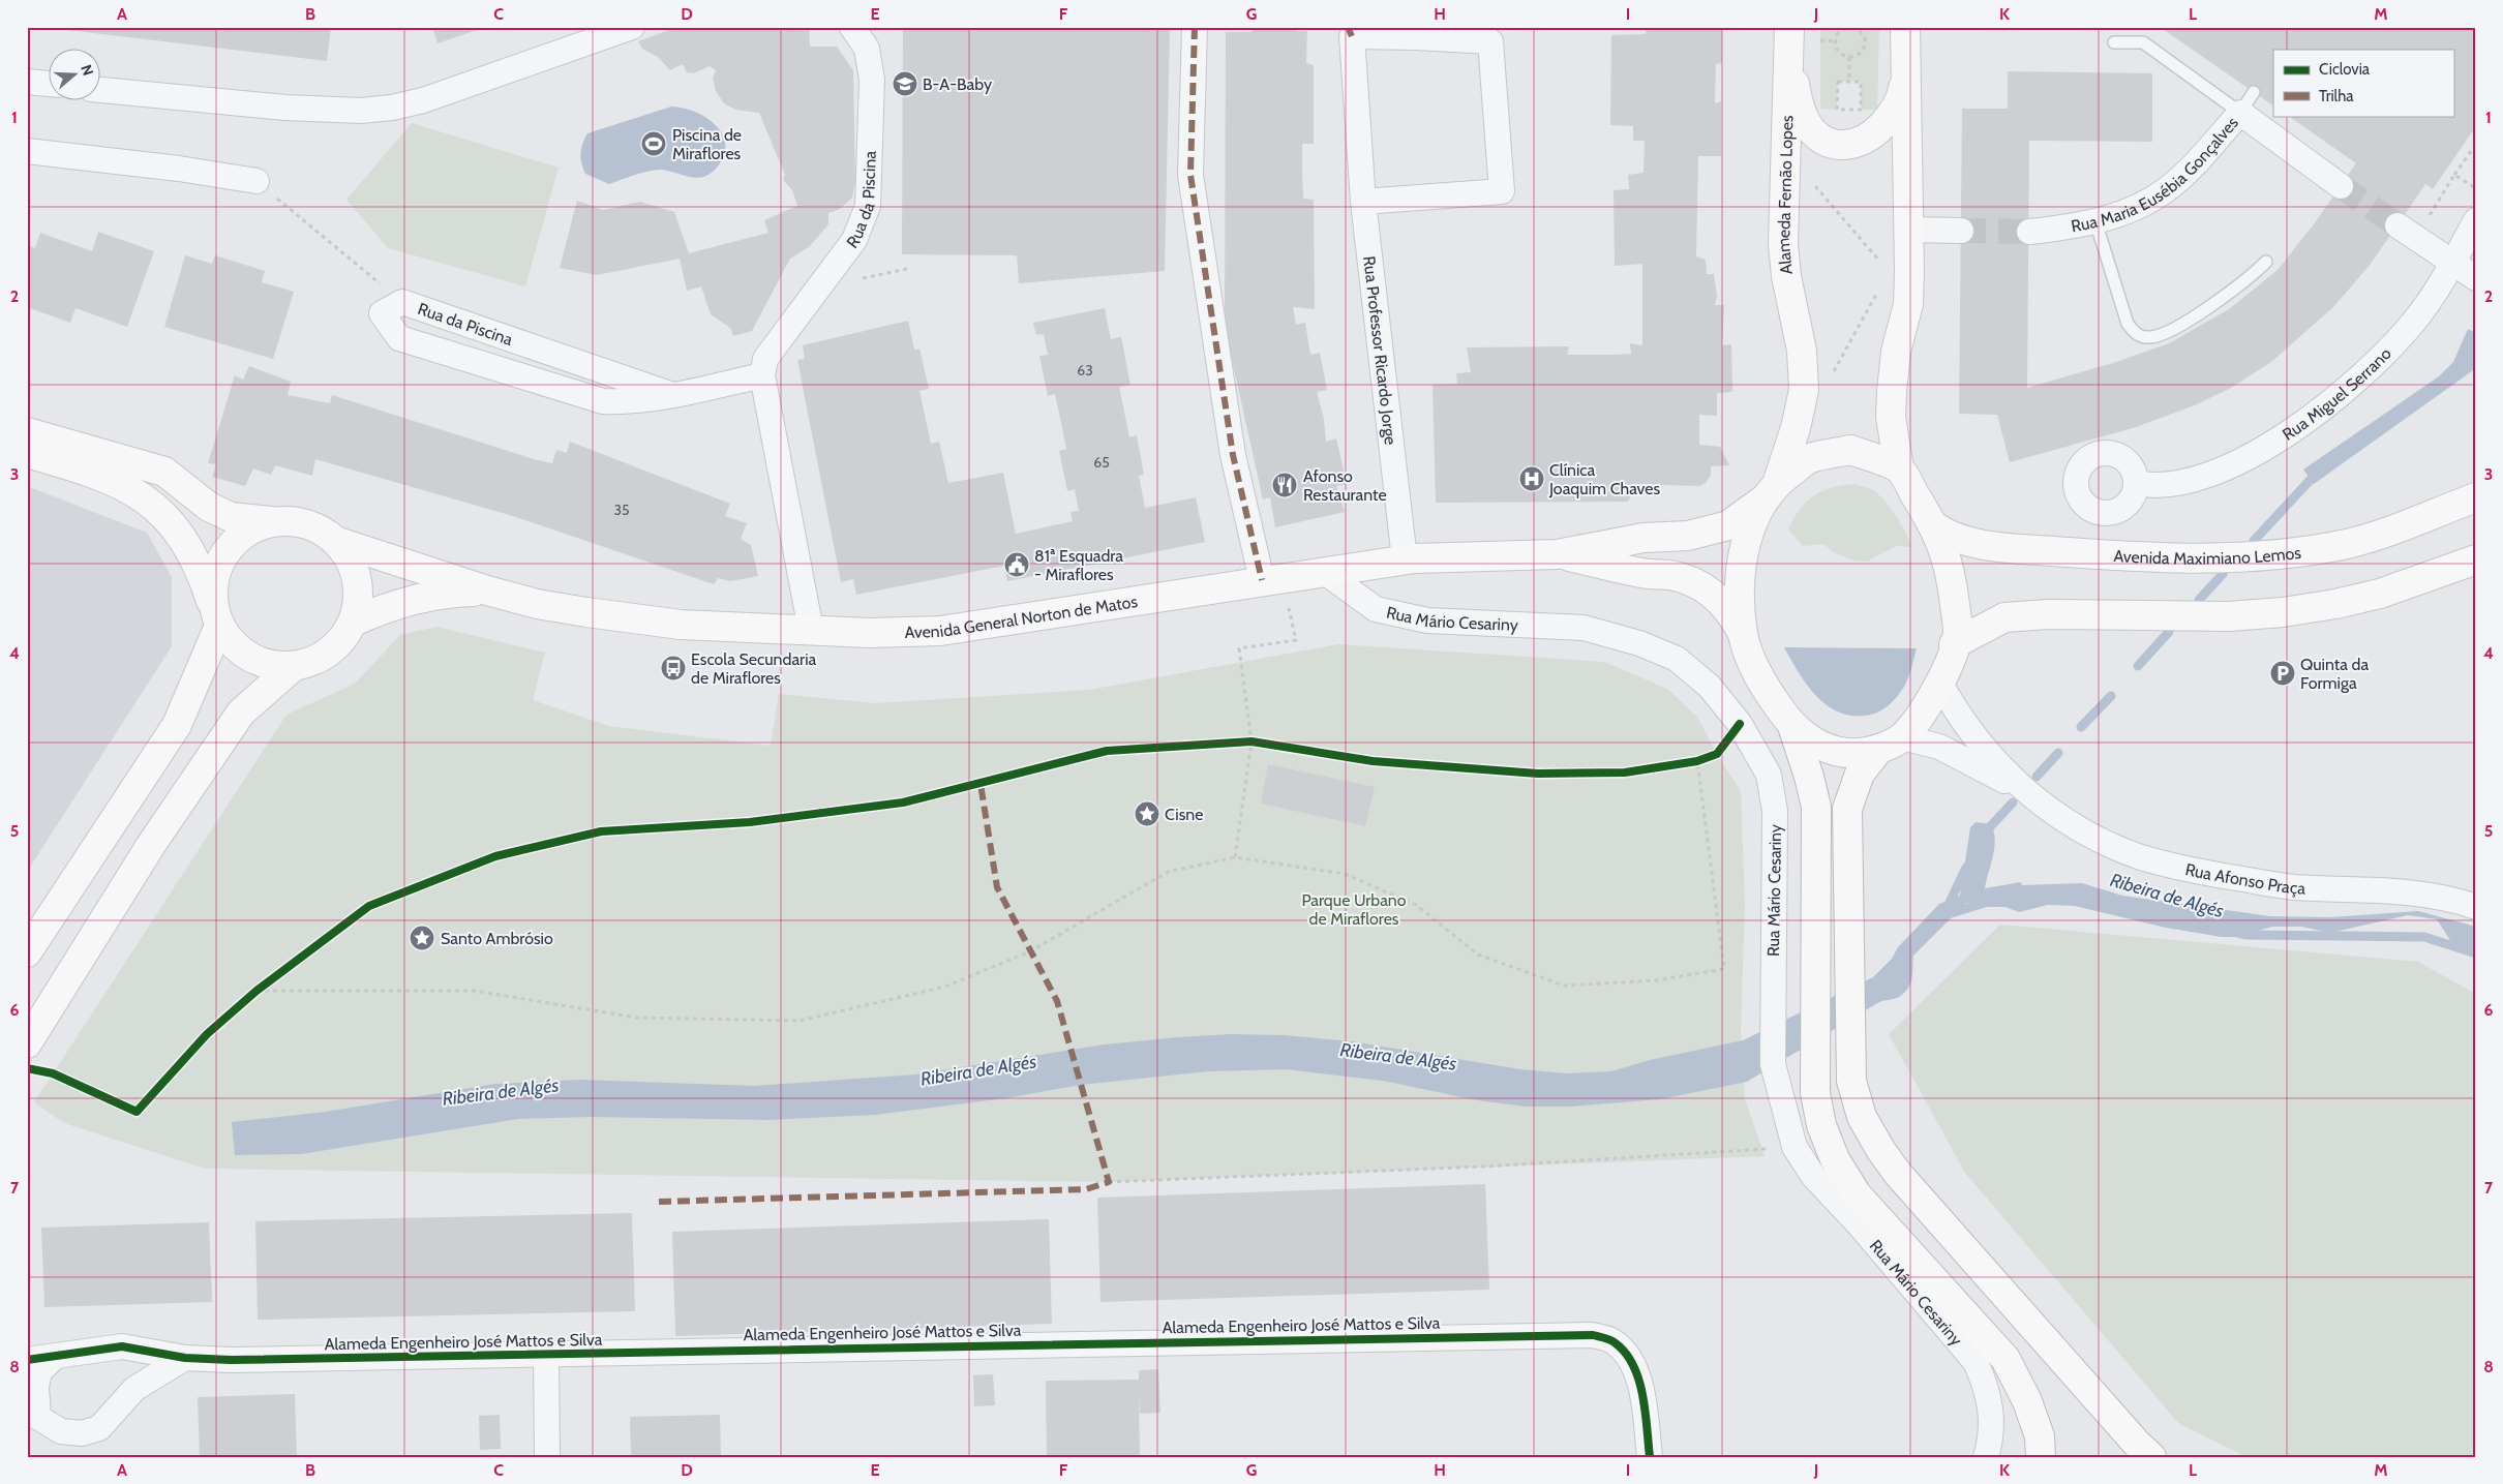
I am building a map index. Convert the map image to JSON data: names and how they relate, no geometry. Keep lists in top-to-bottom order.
{
  "streets": {
    "main road": ["Alameda Fernão Lopes", "Avenida Maximiano Lemos", "Avenida General Norton de Matos"],
    "street": [
      "Rua Maria Eusébia Gonçalves",
      "Rua da Piscina",
      "Rua Professor Ricardo Jorge",
      "Rua Miguel Serrano",
      "Rua Mário Cesariny",
      "Rua Afonso Praça",
      "Alameda Engenheiro José Mattos e Silva"
    ]
  },
  "crossings": [
    ["Alameda Fernão Lopes", "Avenida General Norton de Matos"],
    ["Rua Professor Ricardo Jorge", "Avenida General Norton de Matos"],
    ["Avenida General Norton de Matos", "Rua Mário Cesariny"]
  ],
  "water": ["Ribeira de Algés"],
  "parks": ["Parque Urbano de Miraflores"],
  "places": {
    "school or university": ["B-A-Baby"],
    "sports": ["Piscina de Miraflores"],
    "hospital": ["Clínica Joaquim Chaves"],
    "restaurant": ["Afonso Restaurante"],
    "public building": ["81ª Esquadra - Miraflores"],
    "bus stop": ["Escola Secundaria de Miraflores"],
    "parking": ["Quinta da Formiga"],
    "place": ["Cisne", "Santo Ambrósio"]
  },
  "house_numbers": ["63", "65", "35"],
  "legend": ["Ciclovia", "Trilha"],
  "north": "right",
  "grid": {
    "columns": [
      "A",
      "B",
      "C",
      "D",
      "E",
      "F",
      "G",
      "H",
      "I",
      "J",
      "K",
      "L",
      "M"
    ],
    "rows": [
      "1",
      "2",
      "3",
      "4",
      "5",
      "6",
      "7",
      "8"
    ]
  }
}
